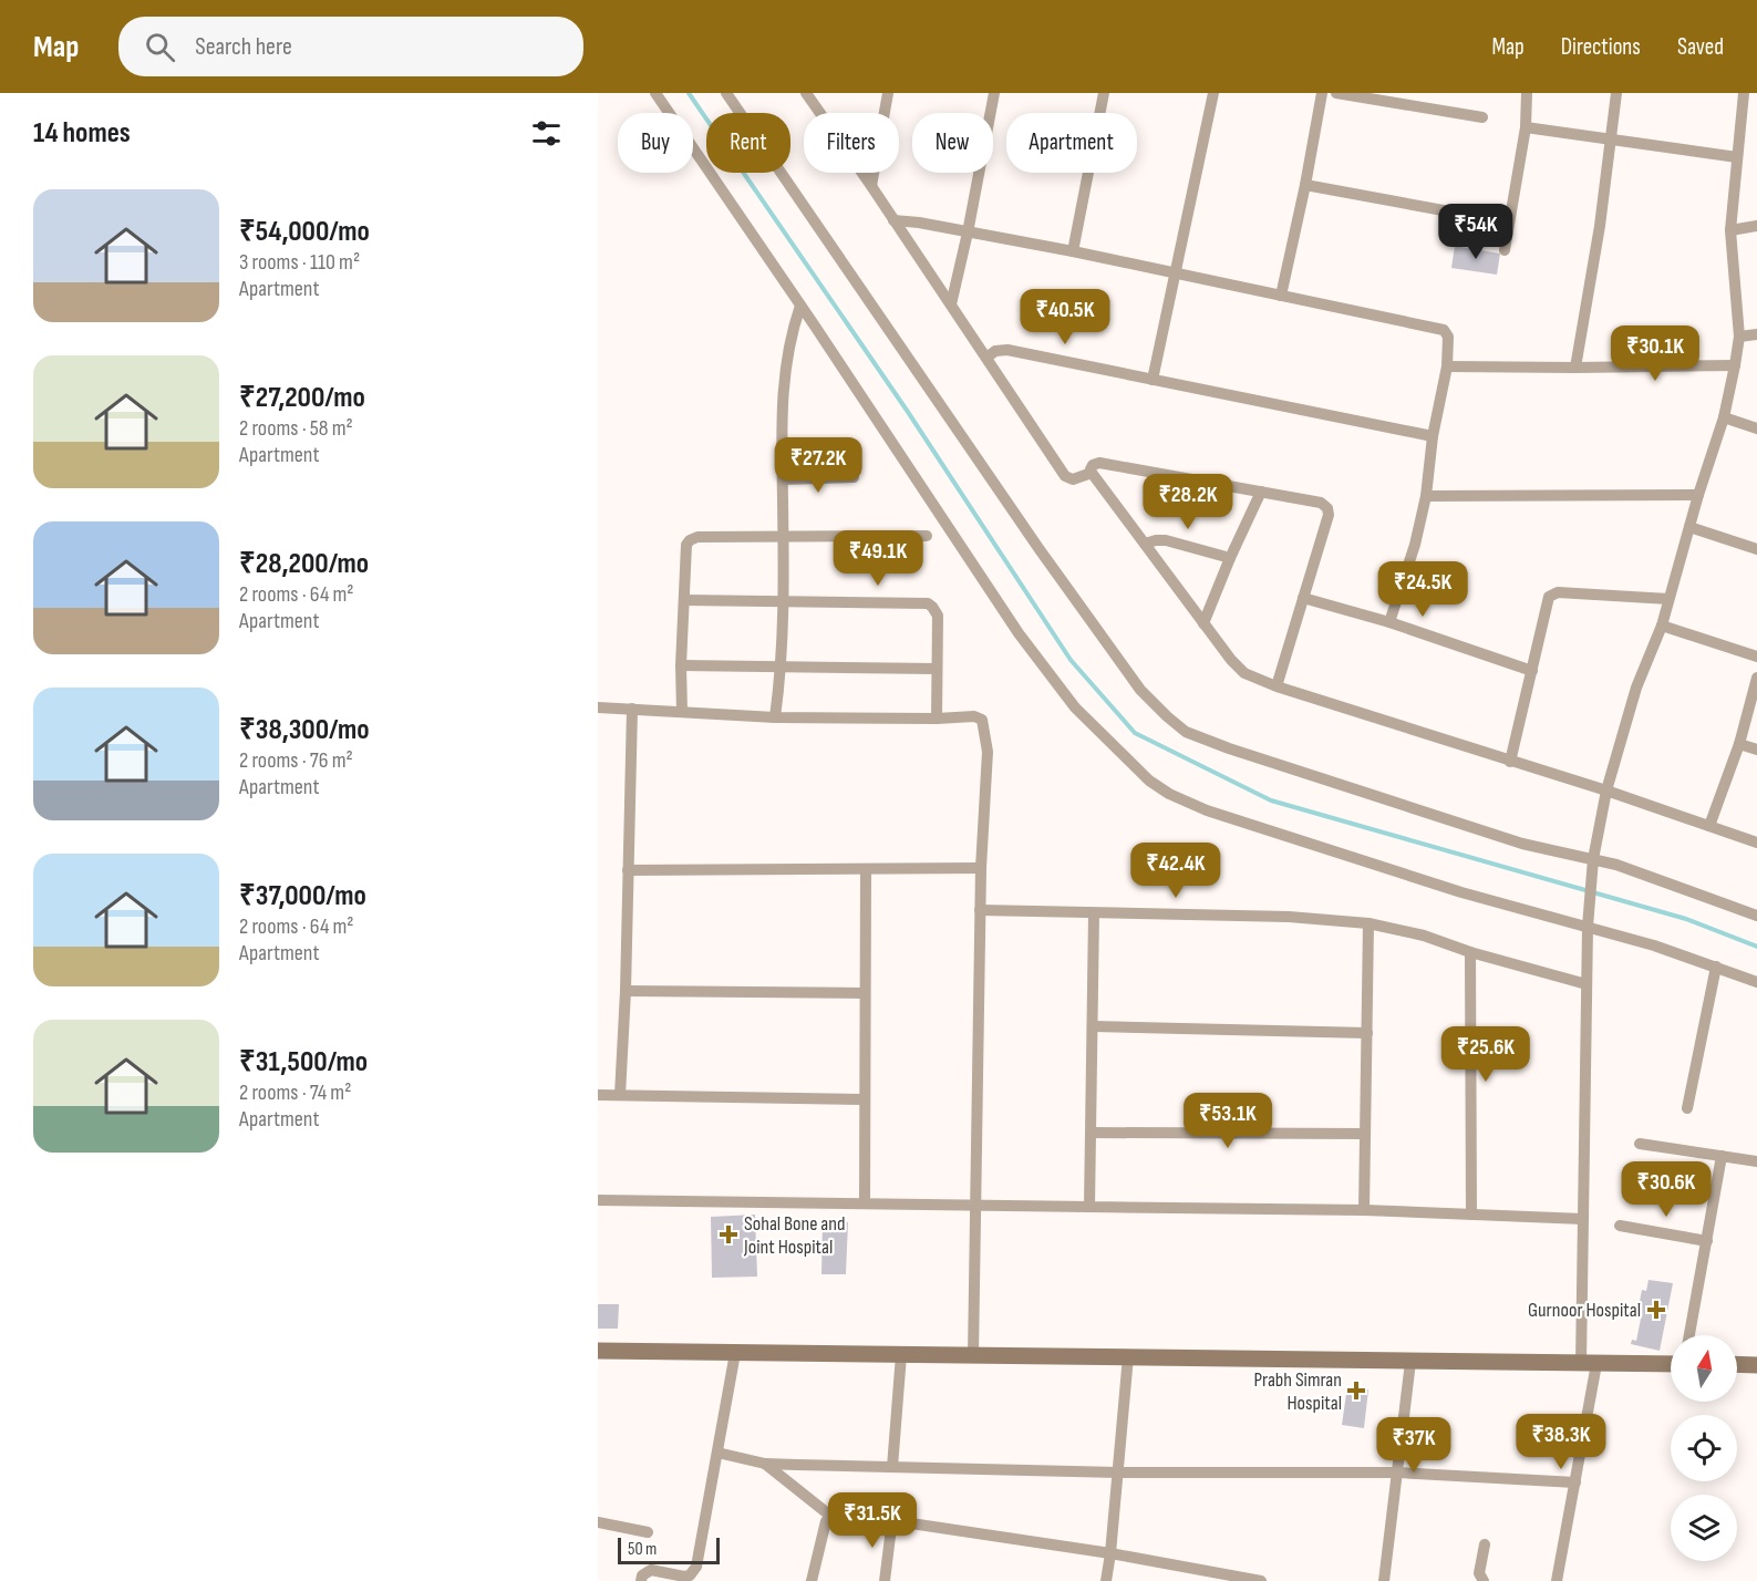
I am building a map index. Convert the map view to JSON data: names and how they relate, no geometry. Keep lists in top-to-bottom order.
{
  "places": {
    "health": ["Sohal Bone and Joint Hospital", "Gurnoor Hospital", "Prabh Simran Hospital"]
  },
  "scale_bar": "50 m",
  "north": "top",
  "page": {
    "header": "Map",
    "search": "Search here",
    "nav": ["Map", "Directions", "Saved"],
    "heading": "14 homes",
    "chip": [
      "Buy",
      "Rent",
      "Filters",
      "New",
      "Apartment"
    ],
    "list": [
      {
        "name": "₹54,000/mo",
        "note": "3 rooms · 110 m² · Apartment"
      },
      {
        "name": "₹27,200/mo",
        "note": "2 rooms · 58 m² · Apartment"
      },
      {
        "name": "₹28,200/mo",
        "note": "2 rooms · 64 m² · Apartment"
      },
      {
        "name": "₹38,300/mo",
        "note": "2 rooms · 76 m² · Apartment"
      },
      {
        "name": "₹37,000/mo",
        "note": "2 rooms · 64 m² · Apartment"
      },
      {
        "name": "₹31,500/mo",
        "note": "2 rooms · 74 m² · Apartment"
      }
    ],
    "price": [
      "₹54K",
      "₹40.5K",
      "₹30.1K",
      "₹27.2K",
      "₹28.2K",
      "₹49.1K",
      "₹24.5K",
      "₹42.4K",
      "₹25.6K",
      "₹53.1K",
      "₹30.6K",
      "₹38.3K",
      "₹37K",
      "₹31.5K"
    ],
    "scale": "50 m"
  }
}
